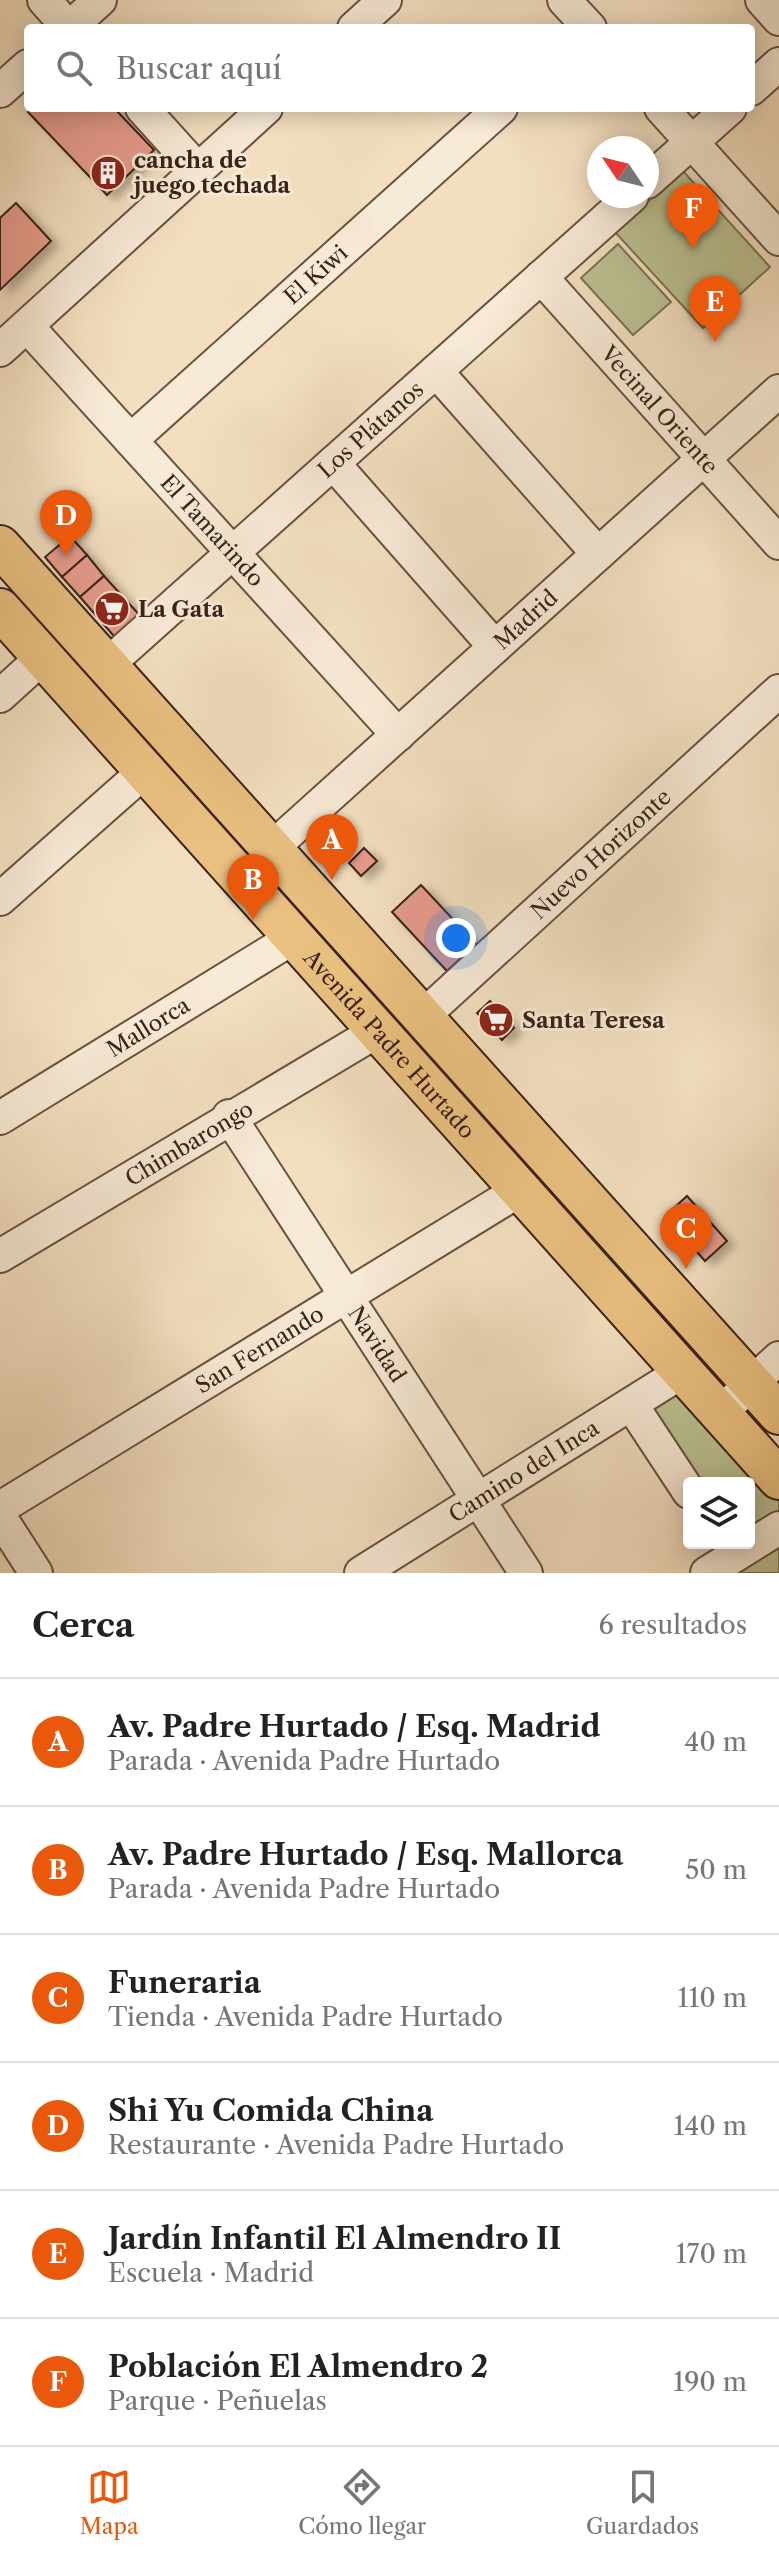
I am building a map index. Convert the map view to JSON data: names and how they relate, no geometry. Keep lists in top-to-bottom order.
{
  "streets": {
    "main road": ["Avenida Padre Hurtado"],
    "street": [
      "El Kiwi",
      "Vecinal Oriente",
      "Los Plátanos",
      "El Tamarindo",
      "Madrid",
      "Nuevo Horizonte",
      "Mallorca",
      "Chimbarongo",
      "Navidad",
      "San Fernando",
      "Camino del Inca"
    ]
  },
  "crossings": [
    ["El Kiwi", "El Tamarindo"],
    ["Vecinal Oriente", "Los Plátanos"],
    ["Vecinal Oriente", "Madrid"],
    ["Los Plátanos", "El Tamarindo"],
    ["Los Plátanos", "Avenida Padre Hurtado"],
    ["El Tamarindo", "Madrid"],
    ["Madrid", "Avenida Padre Hurtado"],
    ["Nuevo Horizonte", "Avenida Padre Hurtado"],
    ["Mallorca", "Avenida Padre Hurtado"],
    ["Avenida Padre Hurtado", "Chimbarongo"],
    ["Avenida Padre Hurtado", "San Fernando"],
    ["Avenida Padre Hurtado", "Camino del Inca"],
    ["Chimbarongo", "Navidad"],
    ["Navidad", "San Fernando"],
    ["Navidad", "Camino del Inca"]
  ],
  "places": {
    "building": ["cancha de juego techada"],
    "supermarket": ["La Gata", "Santa Teresa"]
  },
  "north": "top left",
  "page": {
    "search": "Buscar aquí",
    "pins": [
      "F",
      "E",
      "D",
      "A",
      "B",
      "C"
    ],
    "heading": ["Cerca", "6 resultados"],
    "list": [
      {
        "mark": "A",
        "name": "Av. Padre Hurtado / Esq. Madrid",
        "note": "Parada · Avenida Padre Hurtado",
        "value": "40 m"
      },
      {
        "mark": "B",
        "name": "Av. Padre Hurtado / Esq. Mallorca",
        "note": "Parada · Avenida Padre Hurtado",
        "value": "50 m"
      },
      {
        "mark": "C",
        "name": "Funeraria",
        "note": "Tienda · Avenida Padre Hurtado",
        "value": "110 m"
      },
      {
        "mark": "D",
        "name": "Shi Yu Comida China",
        "note": "Restaurante · Avenida Padre Hurtado",
        "value": "140 m"
      },
      {
        "mark": "E",
        "name": "Jardín Infantil El Almendro II",
        "note": "Escuela · Madrid",
        "value": "170 m"
      },
      {
        "mark": "F",
        "name": "Población El Almendro 2",
        "note": "Parque · Peñuelas",
        "value": "190 m"
      }
    ],
    "nav": ["Mapa", "Cómo llegar", "Guardados"]
  }
}
